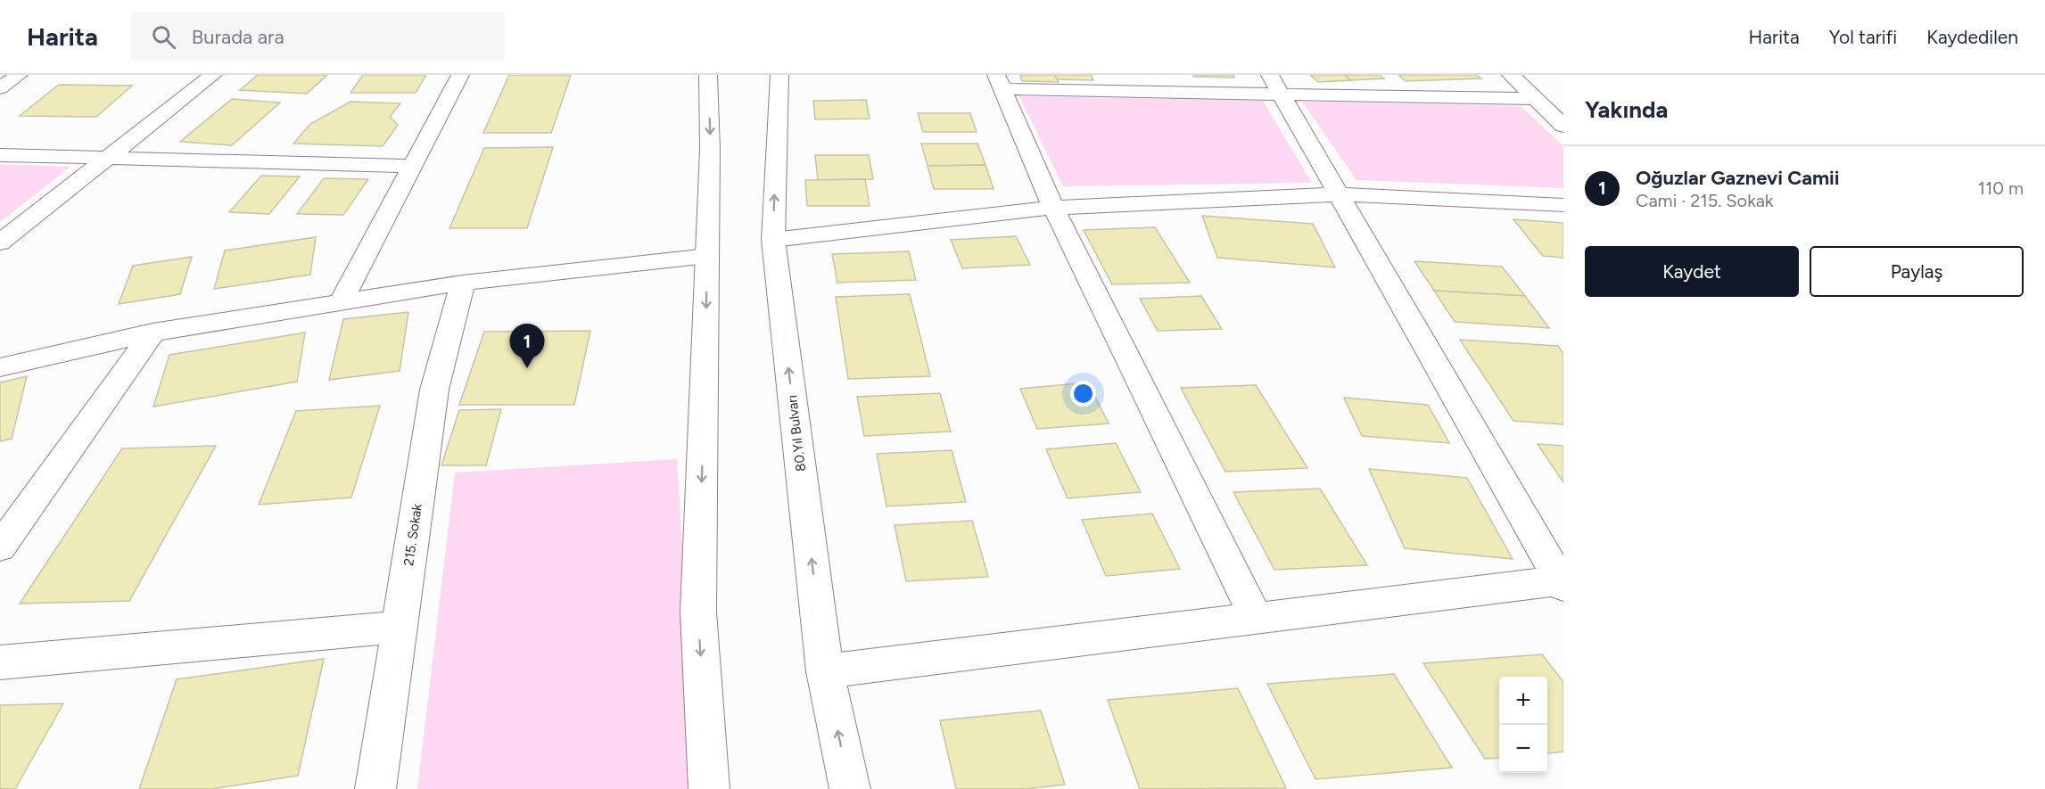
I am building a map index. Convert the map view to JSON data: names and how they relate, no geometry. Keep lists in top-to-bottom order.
{
  "streets": {
    "street": ["80.Yıl Bulvarı", "215. Sokak"]
  },
  "page": {
    "header": "Harita",
    "search": "Burada ara",
    "nav": ["Harita", "Yol tarifi", "Kaydedilen"],
    "heading": "Yakında",
    "list": [
      {
        "mark": "1",
        "name": "Oğuzlar Gaznevi Camii",
        "note": "Cami · 215. Sokak",
        "value": "110 m"
      }
    ],
    "buttons": ["Kaydet", "Paylaş"],
    "pins": "1",
    "map_buttons": ["+", "−"]
  }
}
